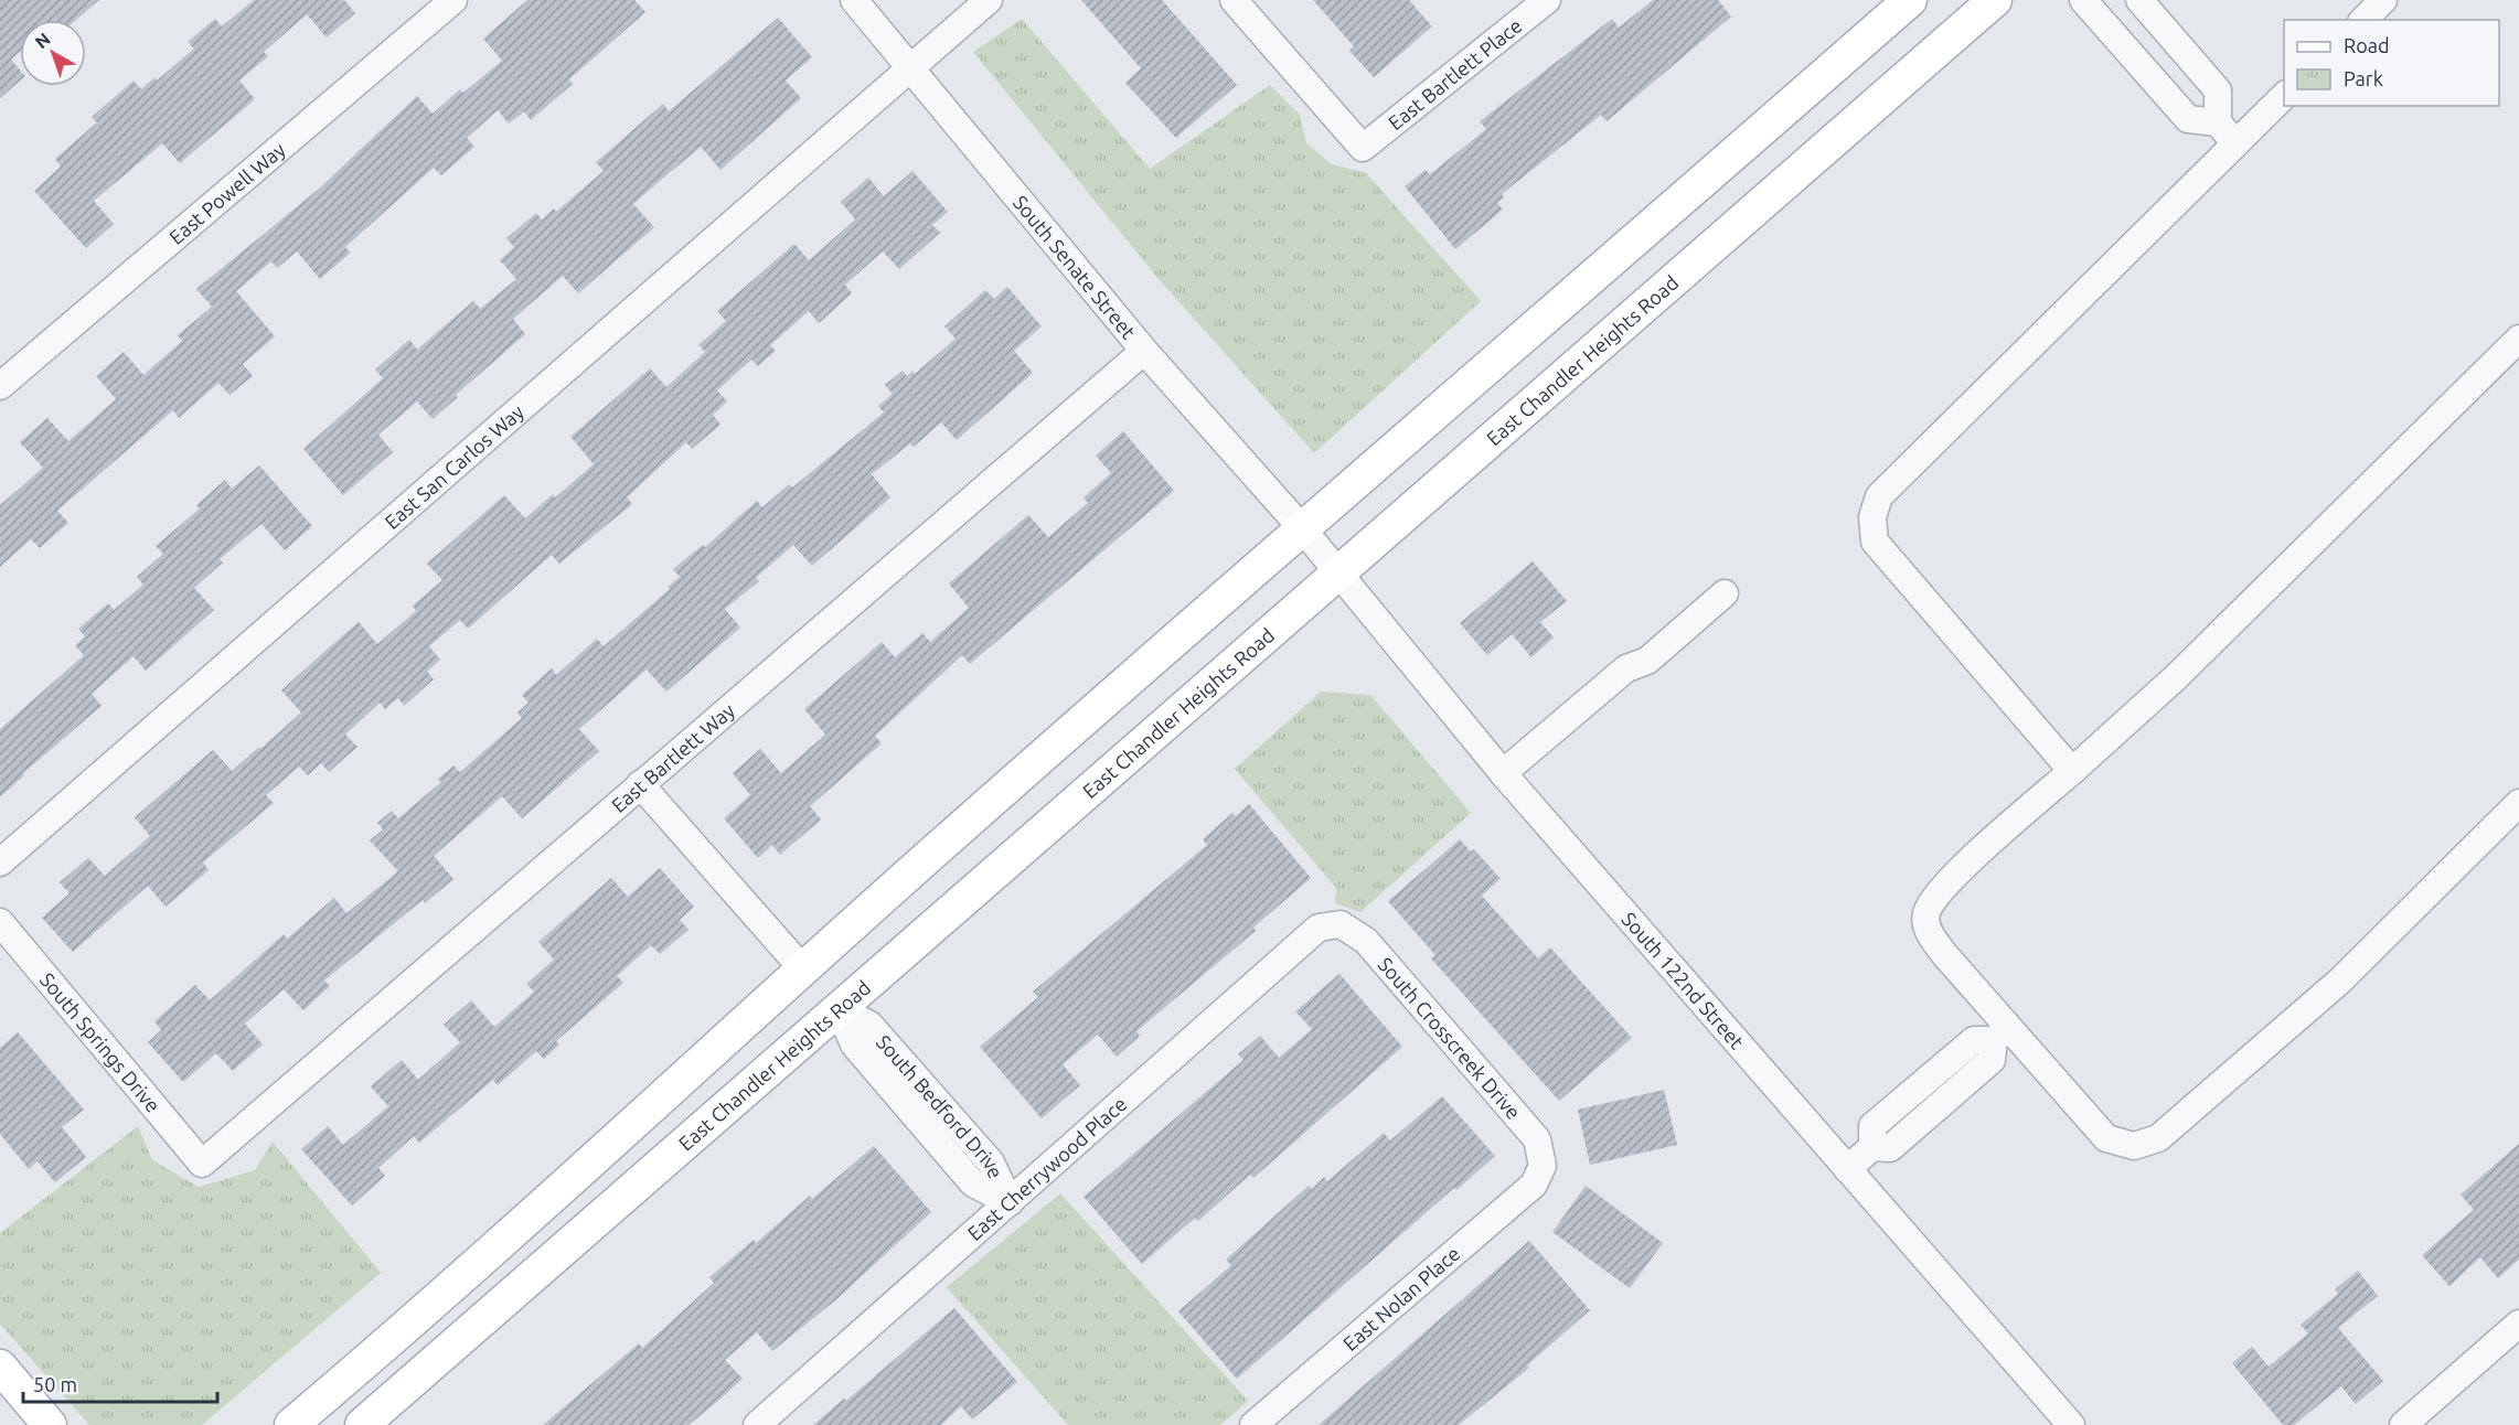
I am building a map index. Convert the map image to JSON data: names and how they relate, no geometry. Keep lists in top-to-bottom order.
{
  "streets": {
    "main road": ["East Chandler Heights Road"],
    "street": [
      "East Bartlett Place",
      "East Powell Way",
      "South Senate Street",
      "East San Carlos Way",
      "East Bartlett Way",
      "South 122nd Street",
      "South Crosscreek Drive",
      "South Springs Drive",
      "South Bedford Drive",
      "East Cherrywood Place",
      "East Nolan Place"
    ]
  },
  "crossings": [
    ["South Senate Street", "East San Carlos Way"],
    ["South Senate Street", "East Bartlett Way"],
    ["South Senate Street", "South 122nd Street"],
    ["East Chandler Heights Road", "South 122nd Street"],
    ["East Chandler Heights Road", "South Bedford Drive"],
    ["East Bartlett Way", "South Springs Drive"],
    ["South Crosscreek Drive", "East Cherrywood Place"],
    ["South Crosscreek Drive", "East Nolan Place"],
    ["South Bedford Drive", "East Cherrywood Place"]
  ],
  "legend": ["Road", "Park"],
  "scale_bar": "50 m",
  "north": "top left"
}
